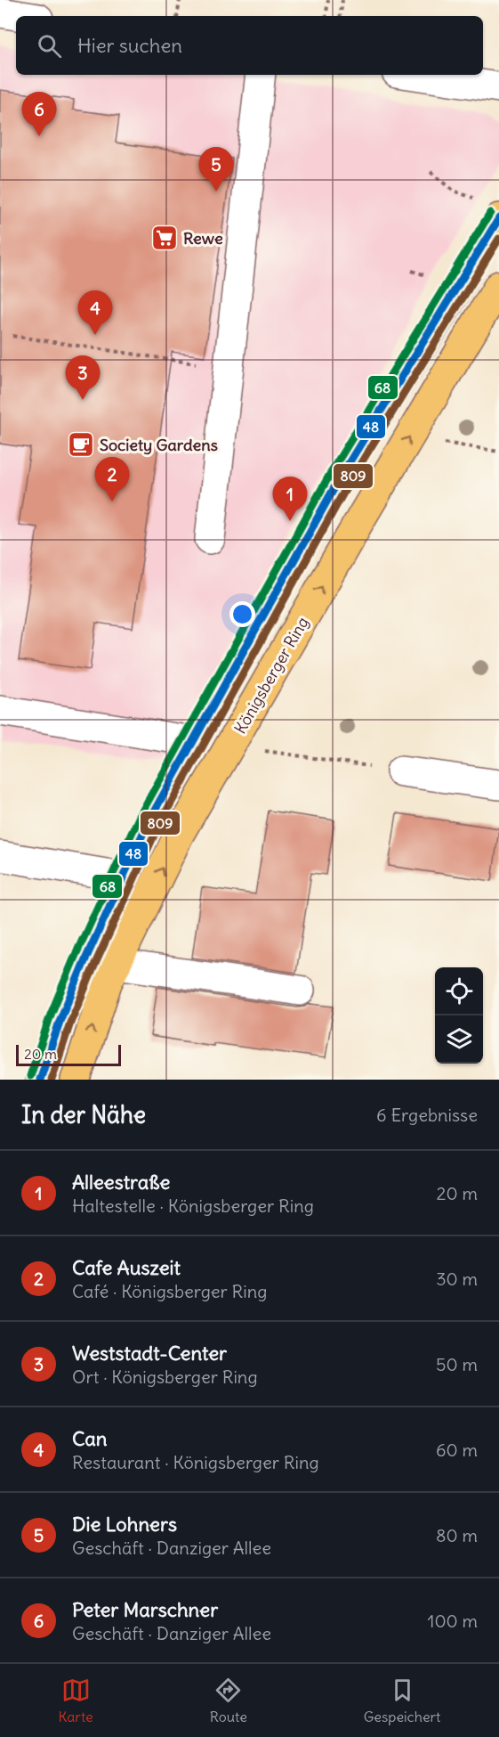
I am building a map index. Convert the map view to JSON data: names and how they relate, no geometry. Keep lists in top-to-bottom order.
{
  "streets": {
    "main road": ["Königsberger Ring"]
  },
  "places": {
    "supermarket": ["Rewe"],
    "cafe": ["Society Gardens"]
  },
  "lines": ["transit line 68", "transit line 48", "transit line 809"],
  "scale_bar": "20 m",
  "page": {
    "search": "Hier suchen",
    "pins": [
      "6",
      "5",
      "4",
      "3",
      "2",
      "1"
    ],
    "scale": "20 m",
    "heading": ["In der Nähe", "6 Ergebnisse"],
    "list": [
      {
        "mark": "1",
        "name": "Alleestraße",
        "note": "Haltestelle · Königsberger Ring",
        "value": "20 m"
      },
      {
        "mark": "2",
        "name": "Cafe Auszeit",
        "note": "Café · Königsberger Ring",
        "value": "30 m"
      },
      {
        "mark": "3",
        "name": "Weststadt-Center",
        "note": "Ort · Königsberger Ring",
        "value": "50 m"
      },
      {
        "mark": "4",
        "name": "Can",
        "note": "Restaurant · Königsberger Ring",
        "value": "60 m"
      },
      {
        "mark": "5",
        "name": "Die Lohners",
        "note": "Geschäft · Danziger Allee",
        "value": "80 m"
      },
      {
        "mark": "6",
        "name": "Peter Marschner",
        "note": "Geschäft · Danziger Allee",
        "value": "100 m"
      }
    ],
    "nav": ["Karte", "Route", "Gespeichert"]
  }
}
